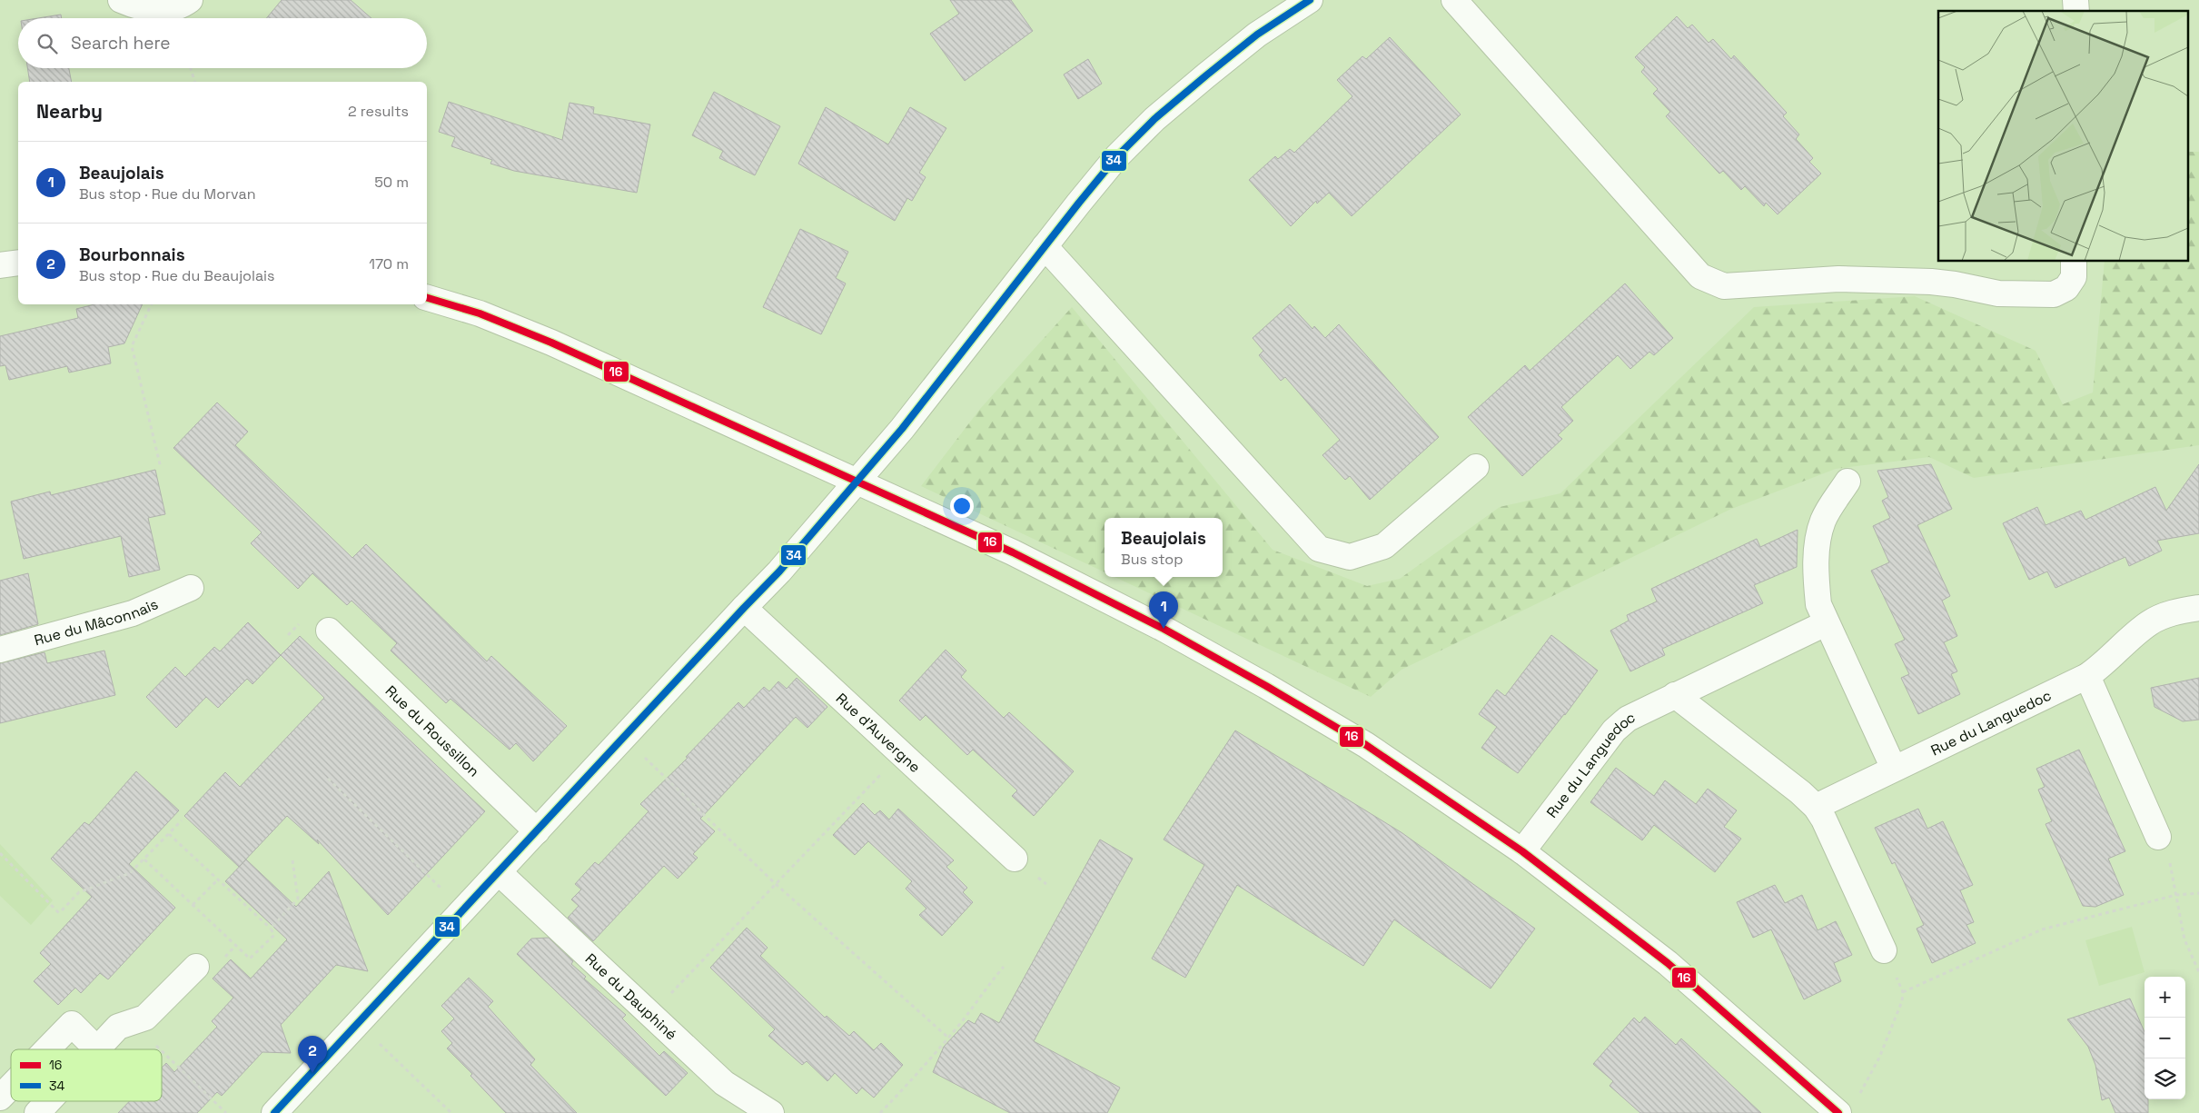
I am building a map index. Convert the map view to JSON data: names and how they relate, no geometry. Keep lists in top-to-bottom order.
{
  "streets": {
    "street": [
      "Rue du Mâconnais",
      "Rue du Languedoc",
      "Rue du Roussillon",
      "Rue d'Auvergne",
      "Rue du Dauphiné"
    ]
  },
  "lines": ["transit line 34", "transit line 16"],
  "legend": ["16", "34"],
  "page": {
    "search": "Search here",
    "heading": ["Nearby", "2 results"],
    "list": [
      {
        "mark": "1",
        "name": "Beaujolais",
        "note": "Bus stop · Rue du Morvan",
        "value": "50 m"
      },
      {
        "mark": "2",
        "name": "Bourbonnais",
        "note": "Bus stop · Rue du Beaujolais",
        "value": "170 m"
      }
    ],
    "popup": ["Beaujolais", "Bus stop"],
    "pins": ["1", "2"],
    "map_buttons": ["+", "−"]
  }
}
